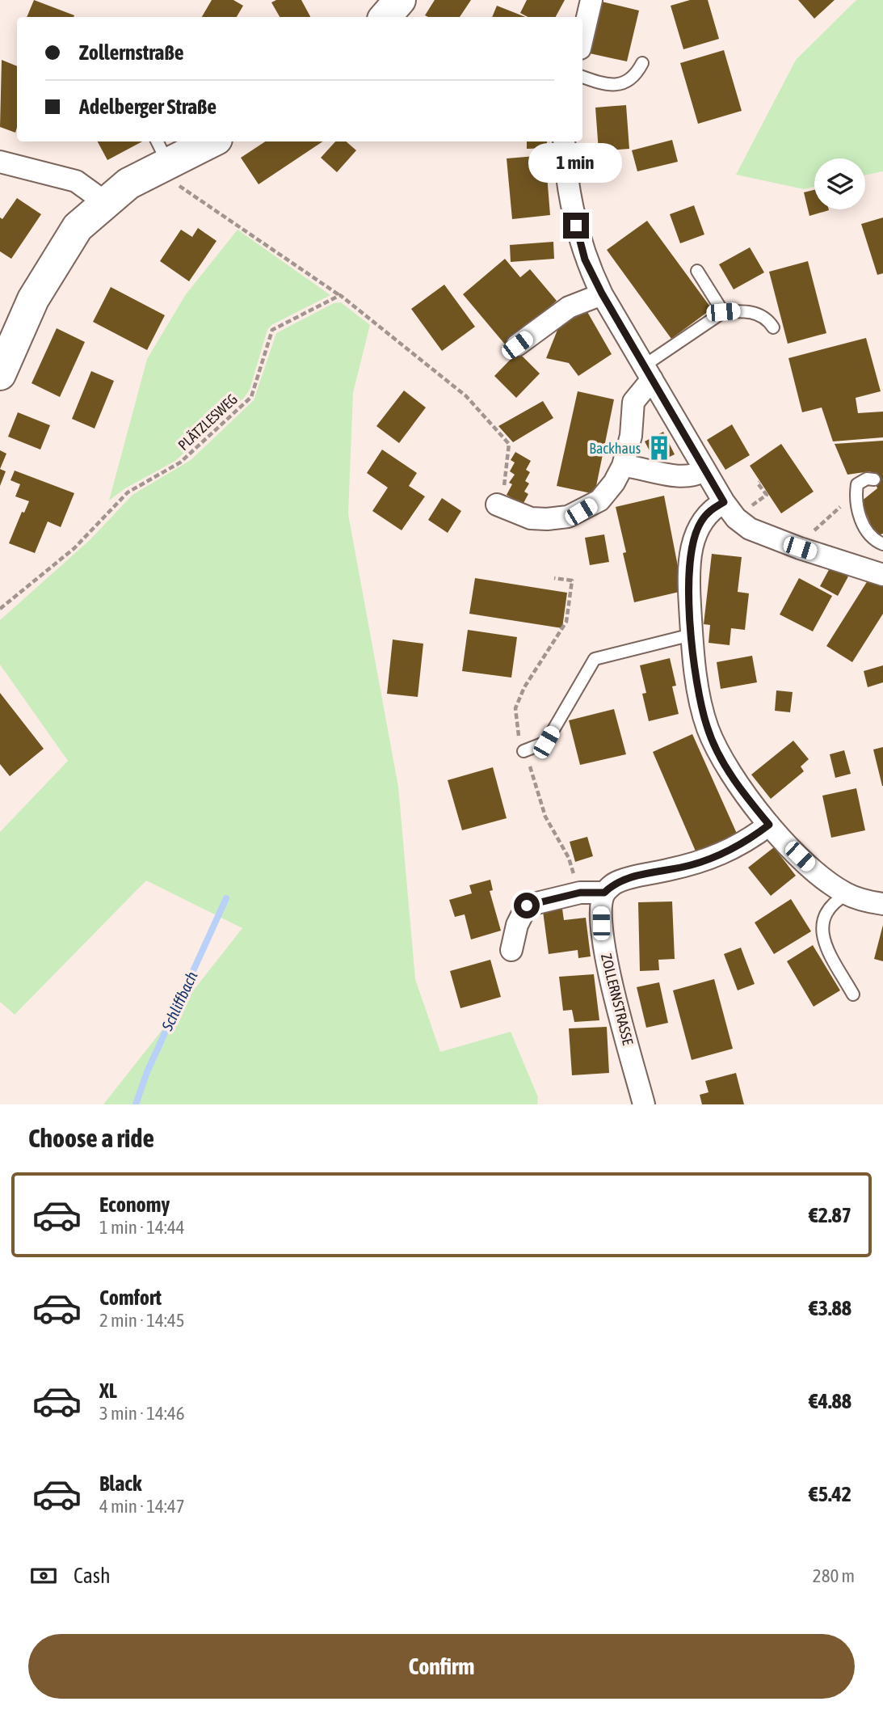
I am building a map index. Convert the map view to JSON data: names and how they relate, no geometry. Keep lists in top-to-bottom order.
{
  "streets": {
    "street": ["ZOLLERNSTRASSE"],
    "path": ["PLÄTZLESWEG"]
  },
  "water": ["Schliffbach"],
  "places": {
    "building": ["Backhaus"]
  },
  "page": {
    "banner": ["Zollernstraße", "Adelberger Straße"],
    "bubble": "1 min",
    "heading": "Choose a ride",
    "list": [
      {
        "name": "Economy",
        "note": "1 min · 14:44",
        "value": "€2.87"
      },
      {
        "name": "Comfort",
        "note": "2 min · 14:45",
        "value": "€3.88"
      },
      {
        "name": "XL",
        "note": "3 min · 14:46",
        "value": "€4.88"
      },
      {
        "name": "Black",
        "note": "4 min · 14:47",
        "value": "€5.42"
      }
    ],
    "pay": ["Cash", "280 m"],
    "buttons": "Confirm"
  }
}
